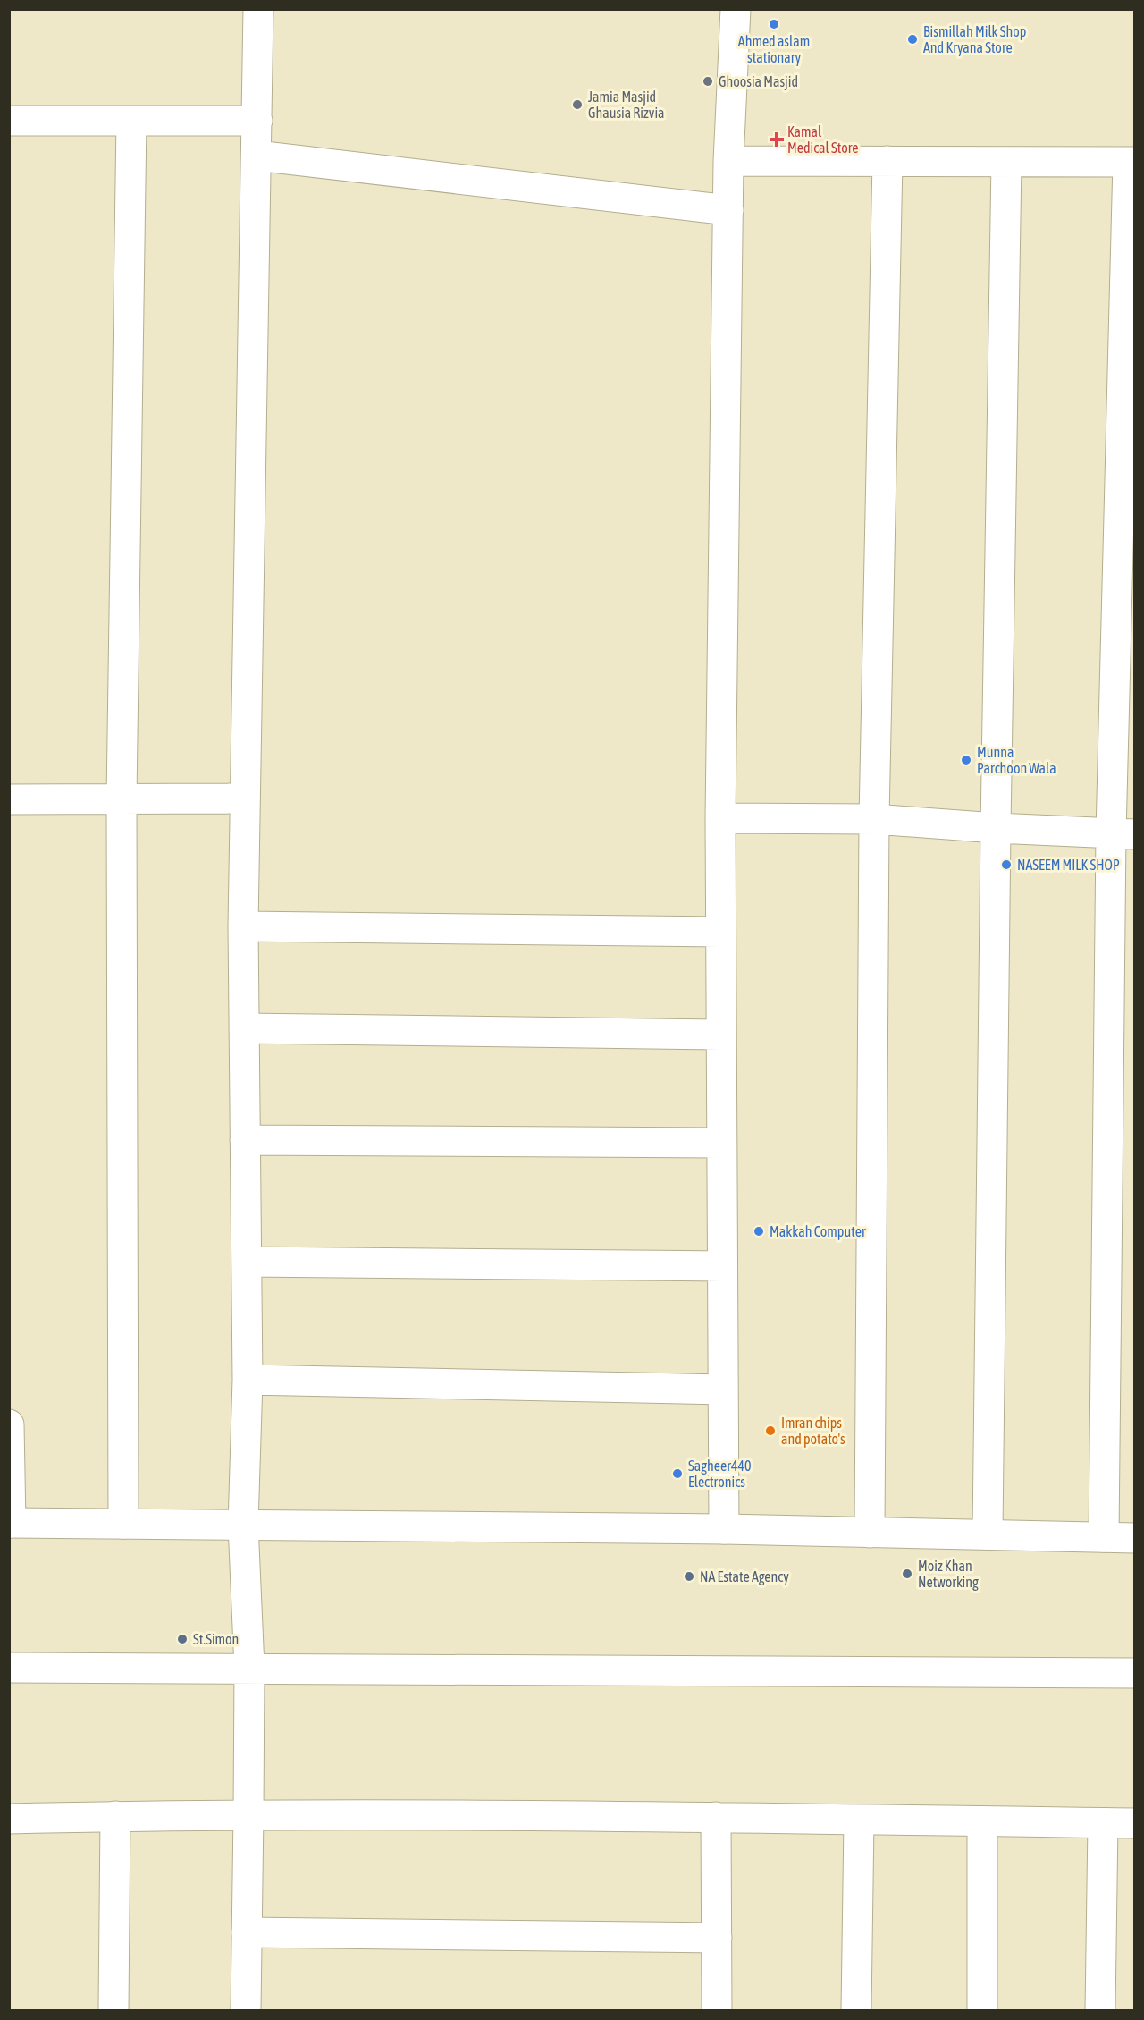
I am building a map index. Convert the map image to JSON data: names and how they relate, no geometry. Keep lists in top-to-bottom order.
{
  "places": {
    "other": [
      "Ahmed aslam stationary",
      "Bismillah Milk Shop And Kryana Store",
      "Ghoosia Masjid",
      "Jamia Masjid Ghausia Rizvia",
      "Munna Parchoon Wala",
      "NASEEM MILK SHOP",
      "Makkah Computer",
      "Imran chips and potato's",
      "Sagheer440 Electronics",
      "Moiz Khan Networking",
      "NA Estate Agency",
      "St.Simon"
    ],
    "health": ["Kamal Medical Store"]
  }
}
